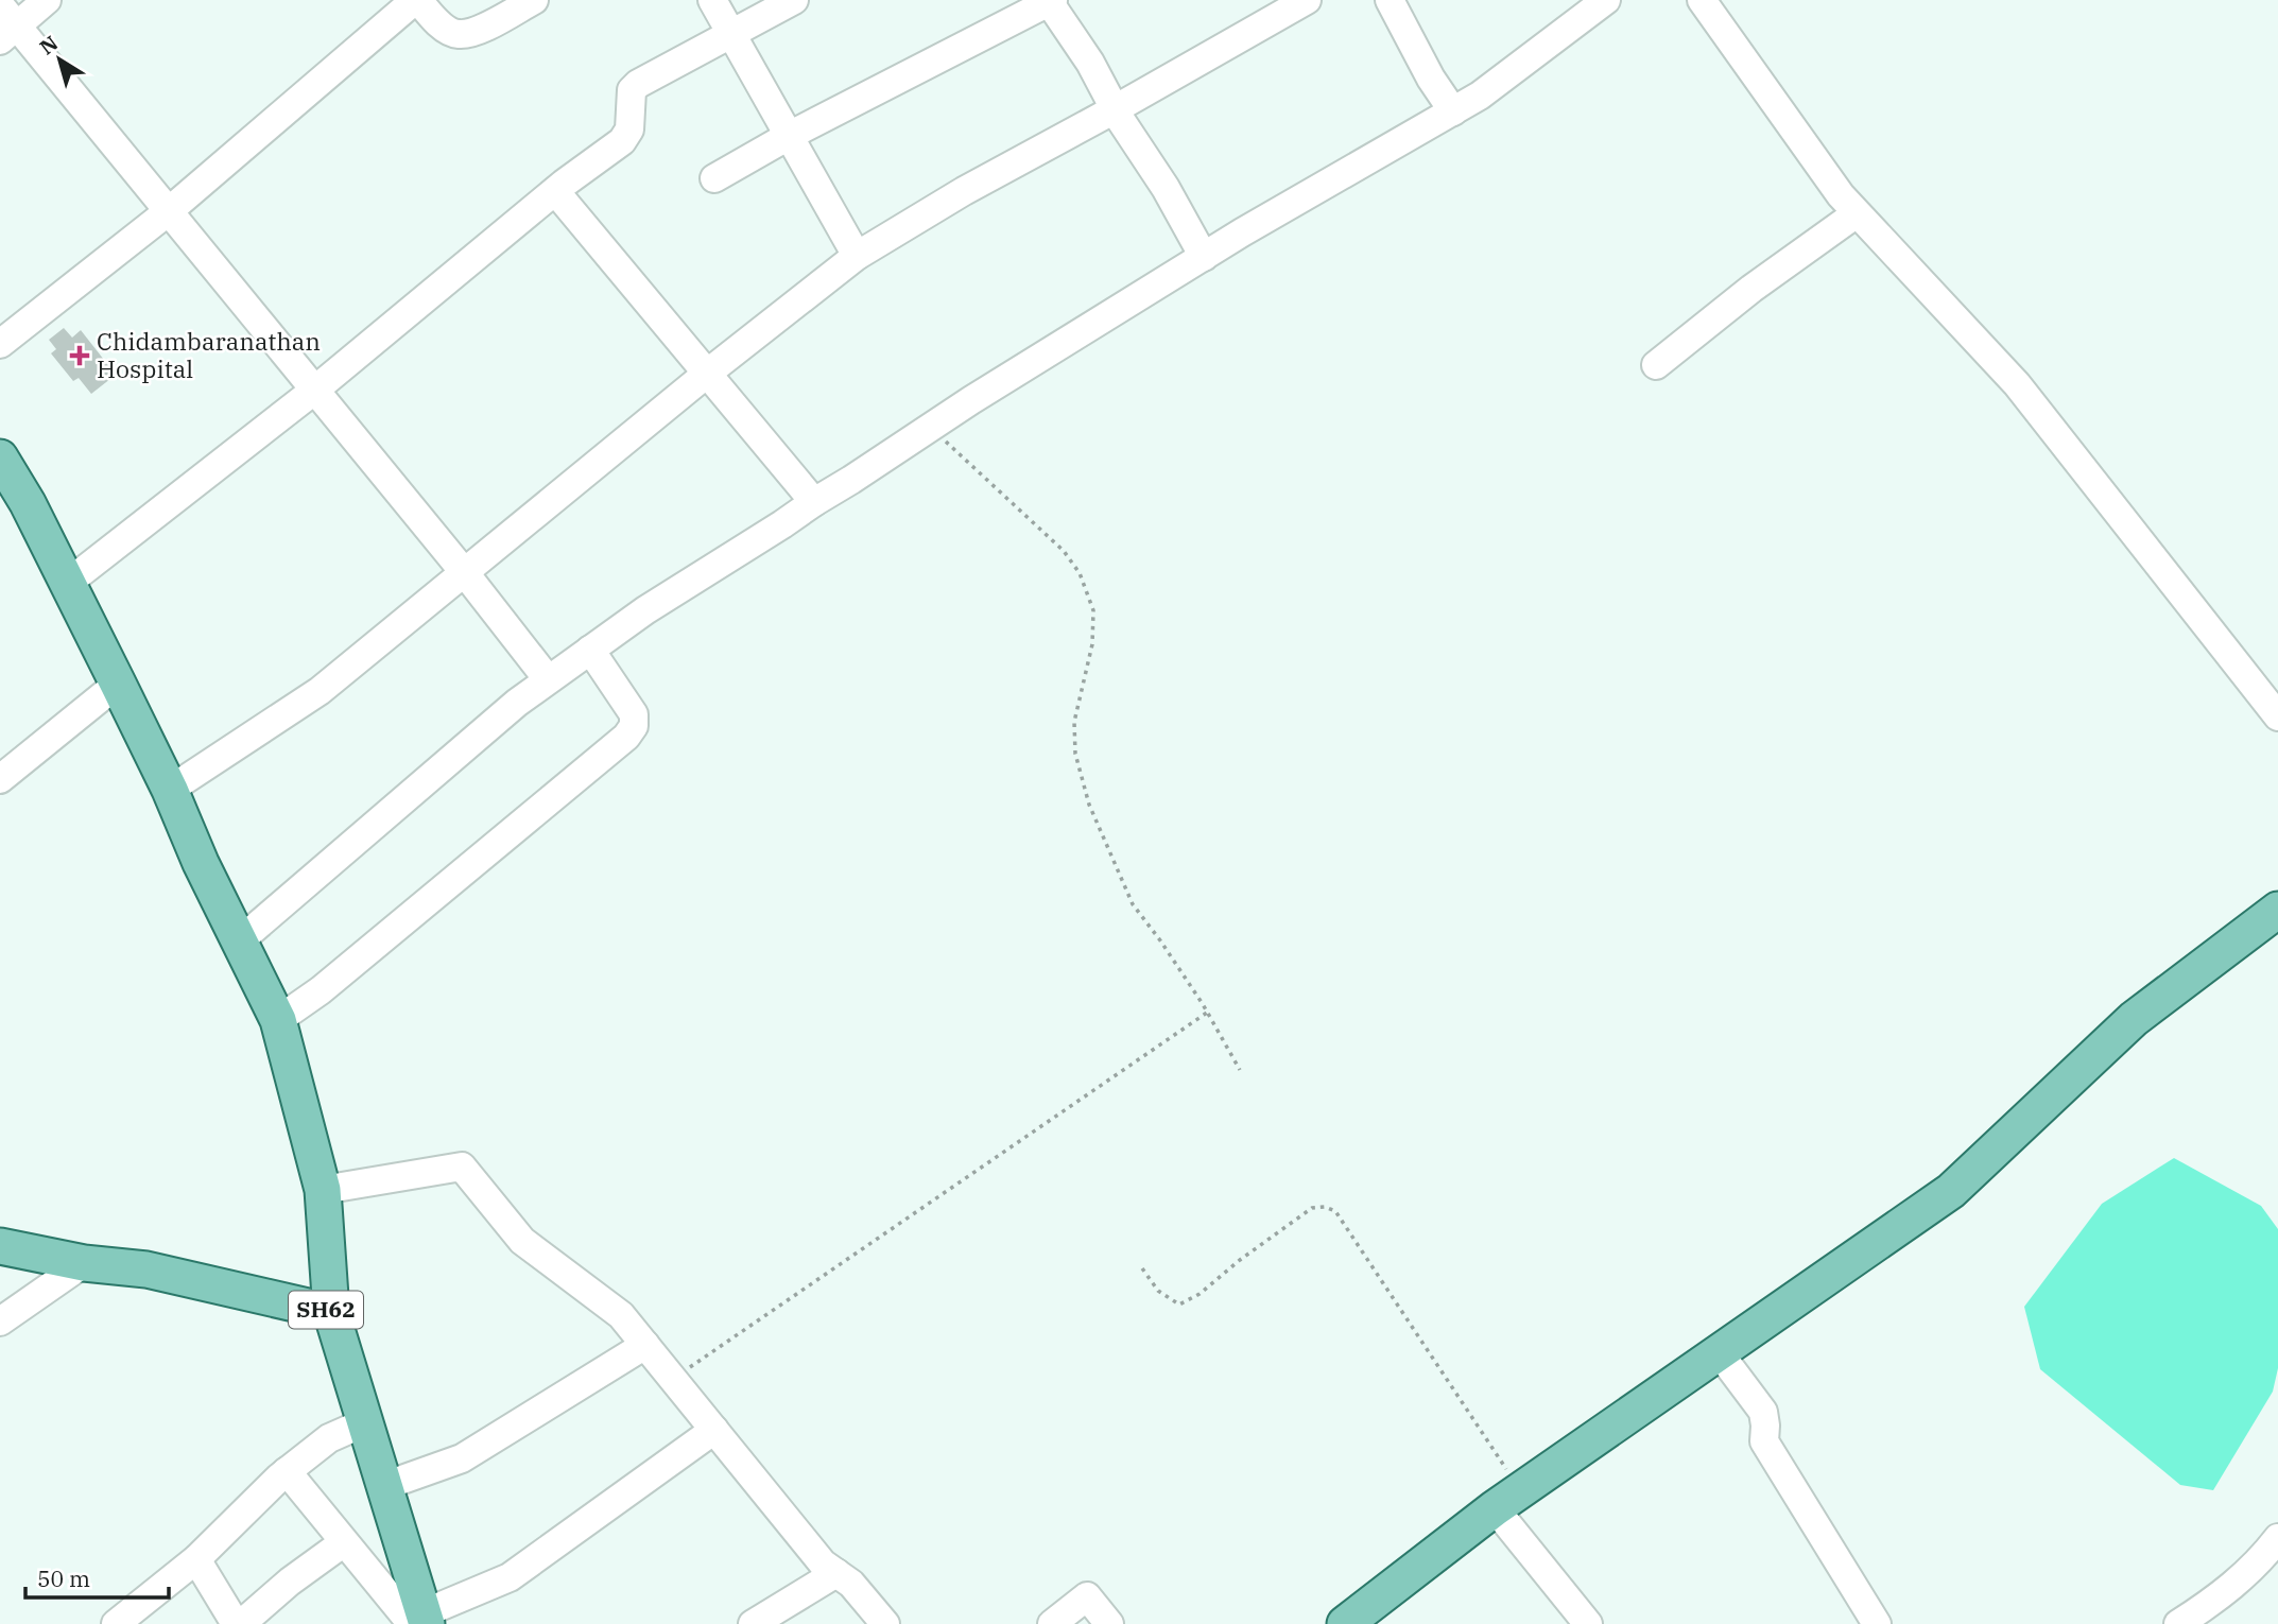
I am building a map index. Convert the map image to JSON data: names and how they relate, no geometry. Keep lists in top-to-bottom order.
{
  "streets": {
    "main road": ["SH62"]
  },
  "places": {
    "health": ["Chidambaranathan Hospital"]
  },
  "scale_bar": "50 m",
  "north": "top left"
}
